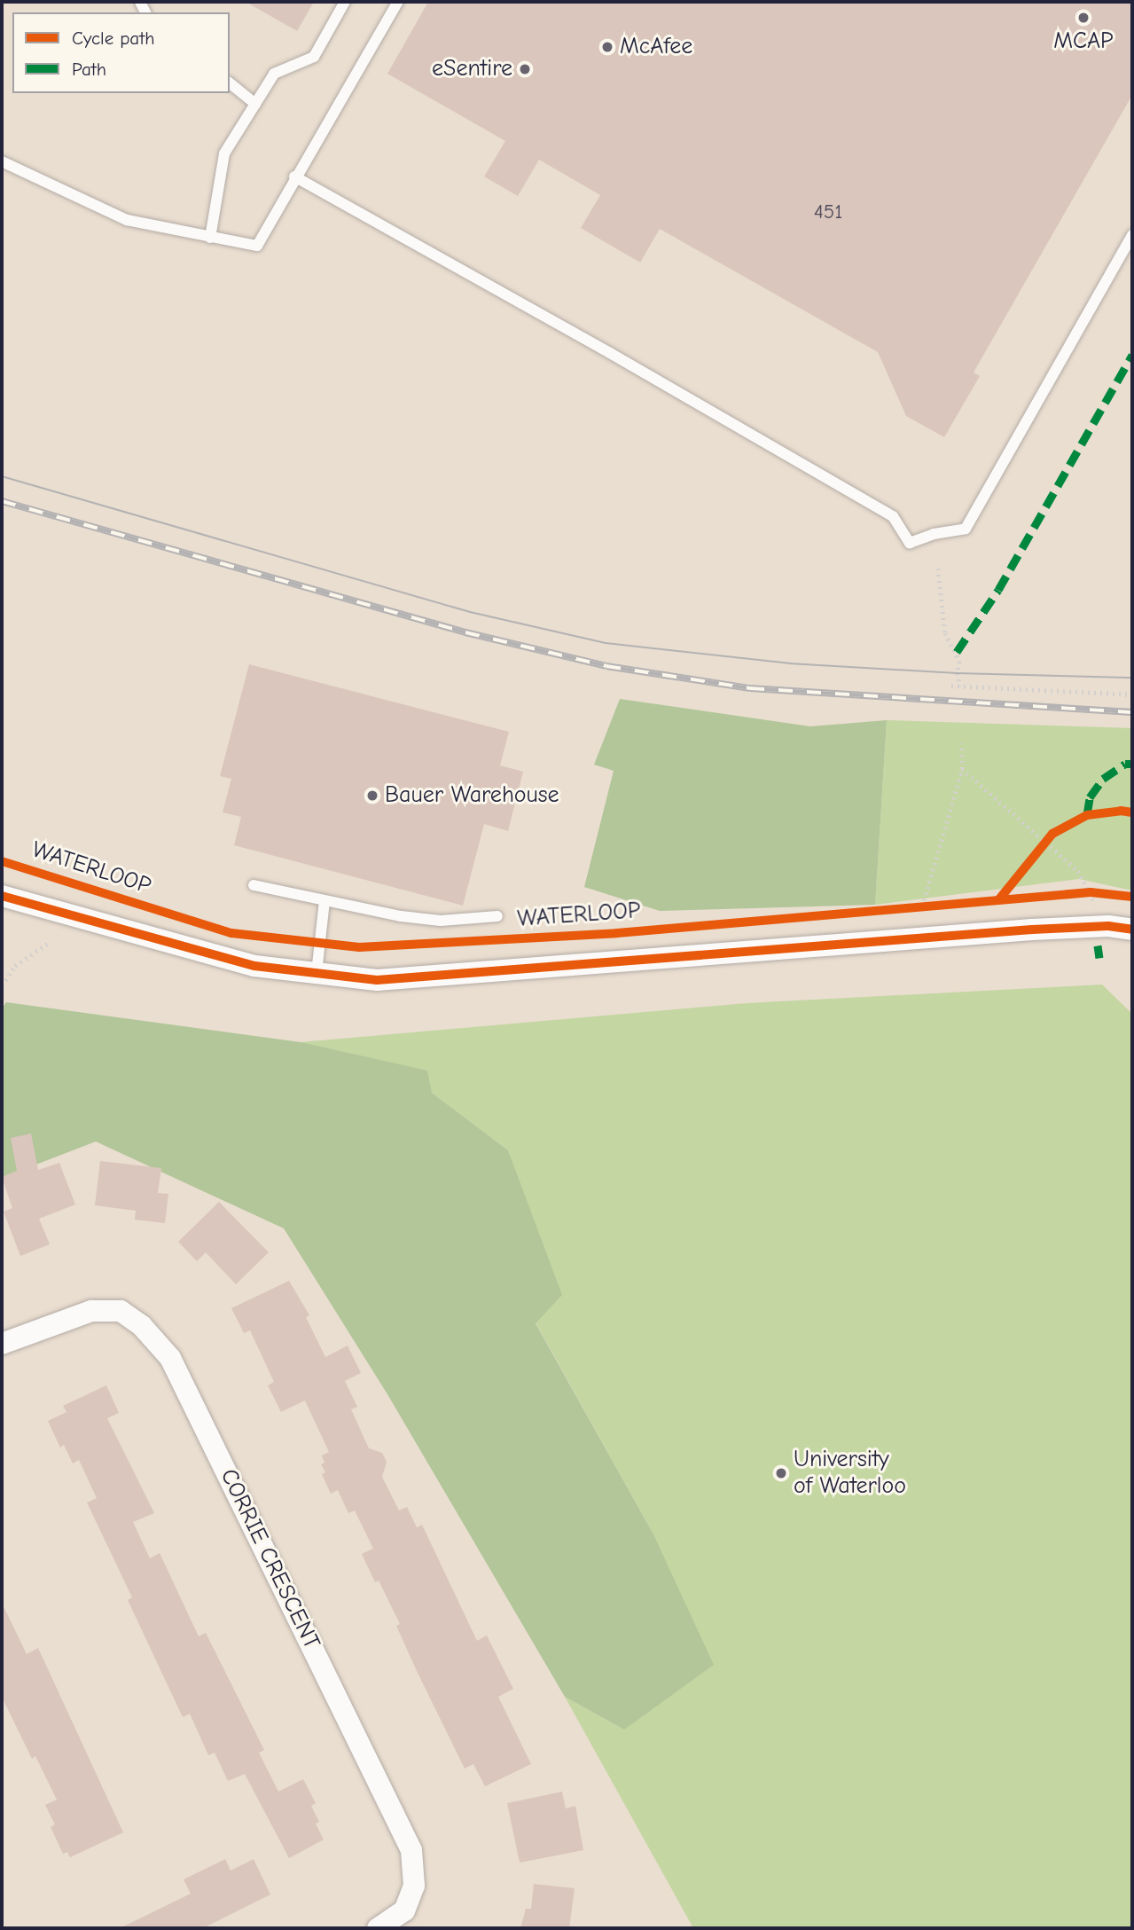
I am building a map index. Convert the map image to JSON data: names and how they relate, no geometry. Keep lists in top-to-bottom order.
{
  "streets": {
    "street": ["CORRIE CRESCENT"],
    "cycle path": ["WATERLOOP"]
  },
  "places": [
    "MCAP",
    "McAfee",
    "eSentire",
    "Bauer Warehouse",
    "University of Waterloo"
  ],
  "house_numbers": ["451"],
  "legend": ["Cycle path", "Path"]
}
